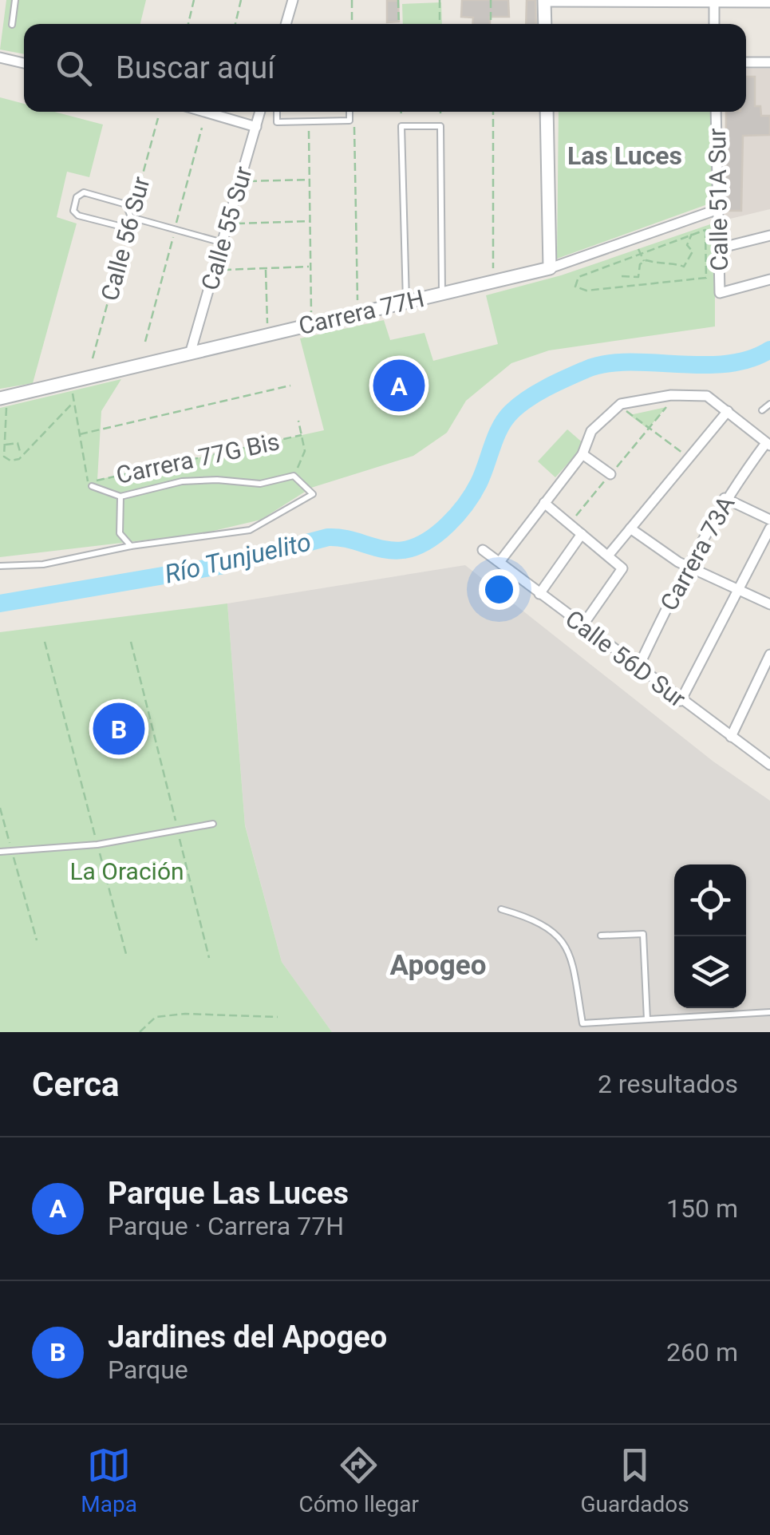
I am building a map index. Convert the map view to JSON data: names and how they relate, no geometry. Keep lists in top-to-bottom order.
{
  "streets": {
    "street": [
      "Calle 51A Sur",
      "Calle 55 Sur",
      "Carrera 77H",
      "Carrera 73A",
      "Calle 56D Sur"
    ],
    "lane": ["Carrera 77G Bis"],
    "path": ["Calle 56 Sur"]
  },
  "crossings": [
    ["Calle 51A Sur", "Carrera 77H"],
    ["Calle 55 Sur", "Carrera 77H"],
    ["Carrera 73A", "Calle 56D Sur"]
  ],
  "districts": ["Las Luces", "Apogeo"],
  "water": ["Río Tunjuelito"],
  "parks": ["La Oración"],
  "page": {
    "search": "Buscar aquí",
    "pins": ["A", "B"],
    "heading": ["Cerca", "2 resultados"],
    "list": [
      {
        "mark": "A",
        "name": "Parque Las Luces",
        "note": "Parque · Carrera 77H",
        "value": "150 m"
      },
      {
        "mark": "B",
        "name": "Jardines del Apogeo",
        "note": "Parque",
        "value": "260 m"
      }
    ],
    "nav": ["Mapa", "Cómo llegar", "Guardados"]
  }
}
